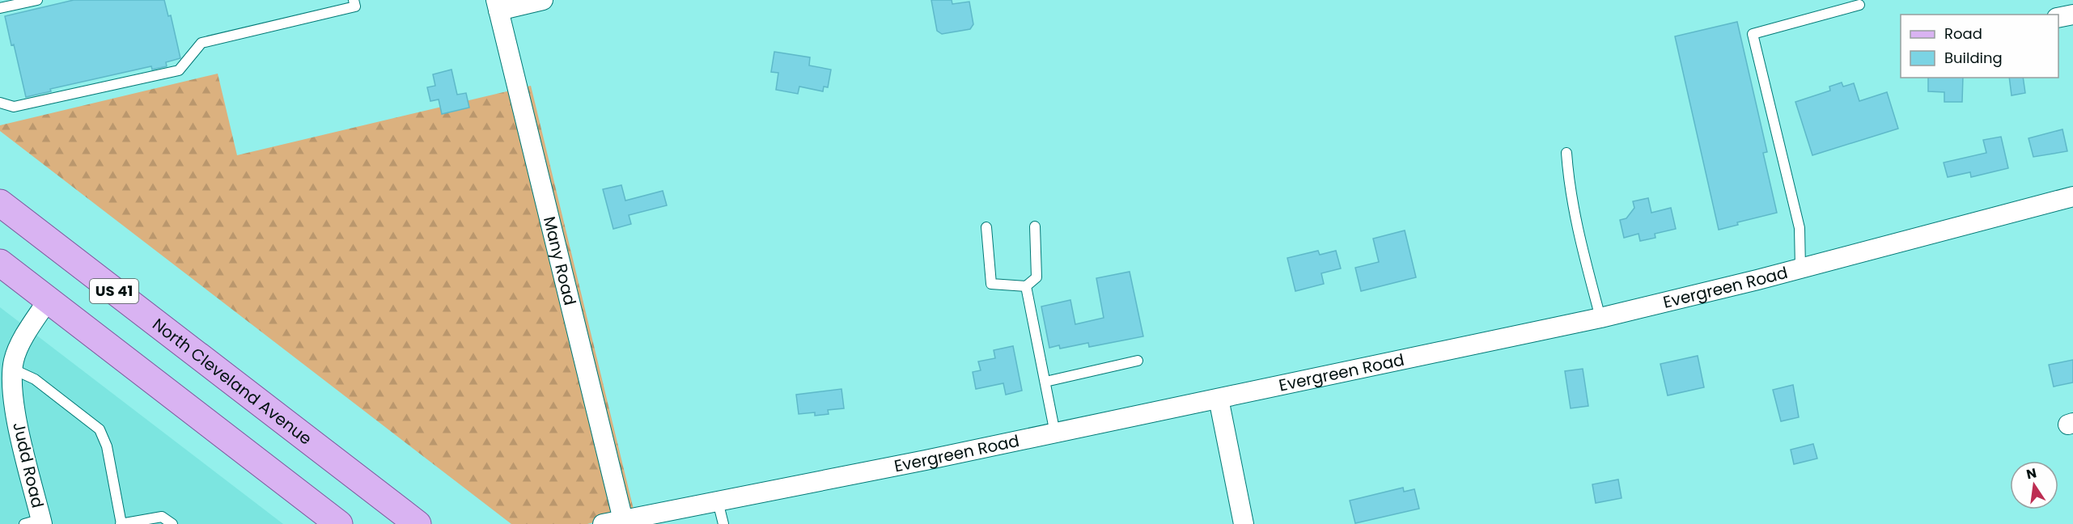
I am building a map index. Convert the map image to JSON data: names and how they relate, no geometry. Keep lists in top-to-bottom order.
{
  "streets": {
    "main road": ["US 41", "North Cleveland Avenue"],
    "street": ["Many Road", "Evergreen Road", "Judd Road"]
  },
  "crossings": [
    ["Many Road", "Evergreen Road"],
    ["US 41", "Judd Road"]
  ],
  "legend": ["Road", "Building"],
  "north": "top"
}
